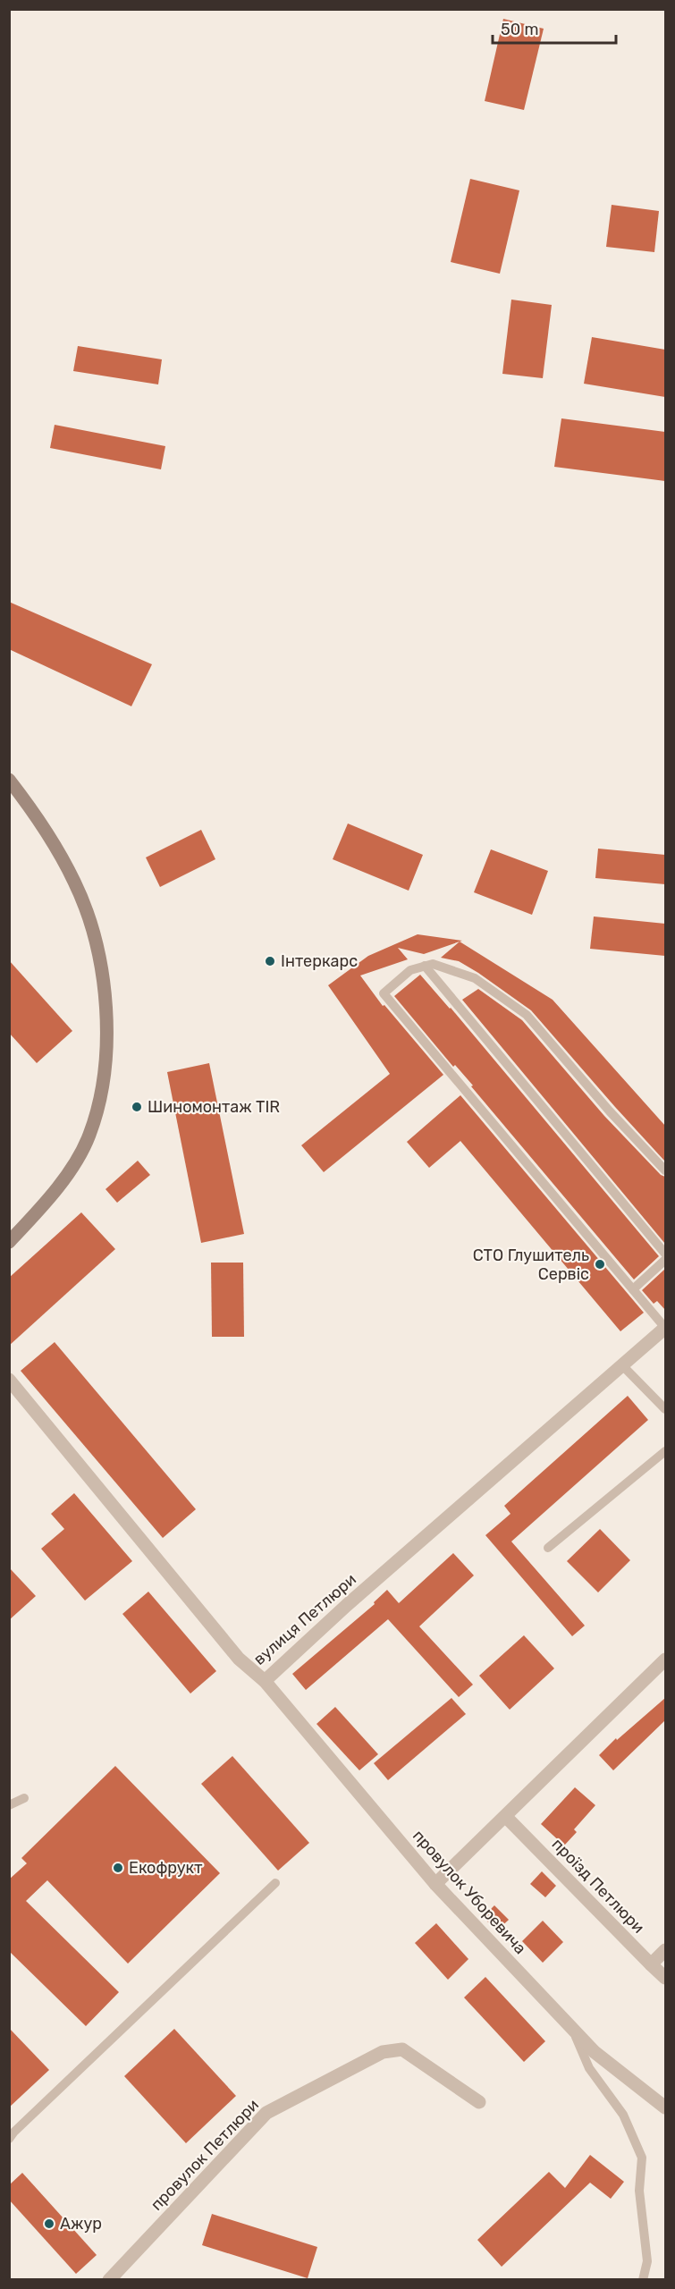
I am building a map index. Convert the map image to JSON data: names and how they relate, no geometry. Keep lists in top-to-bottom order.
{
  "streets": {
    "street": [
      "вулиця Петлюри",
      "проїзд Петлюри",
      "провулок Уборевича",
      "провулок Петлюри"
    ]
  },
  "crossings": [
    ["вулиця Петлюри", "провулок Уборевича"]
  ],
  "places": [
    "Інтеркарс",
    "Шиномонтаж TIR",
    "СТО Глушитель Сервіс",
    "Екофрукт",
    "Ажур"
  ],
  "scale_bar": "50 m"
}
